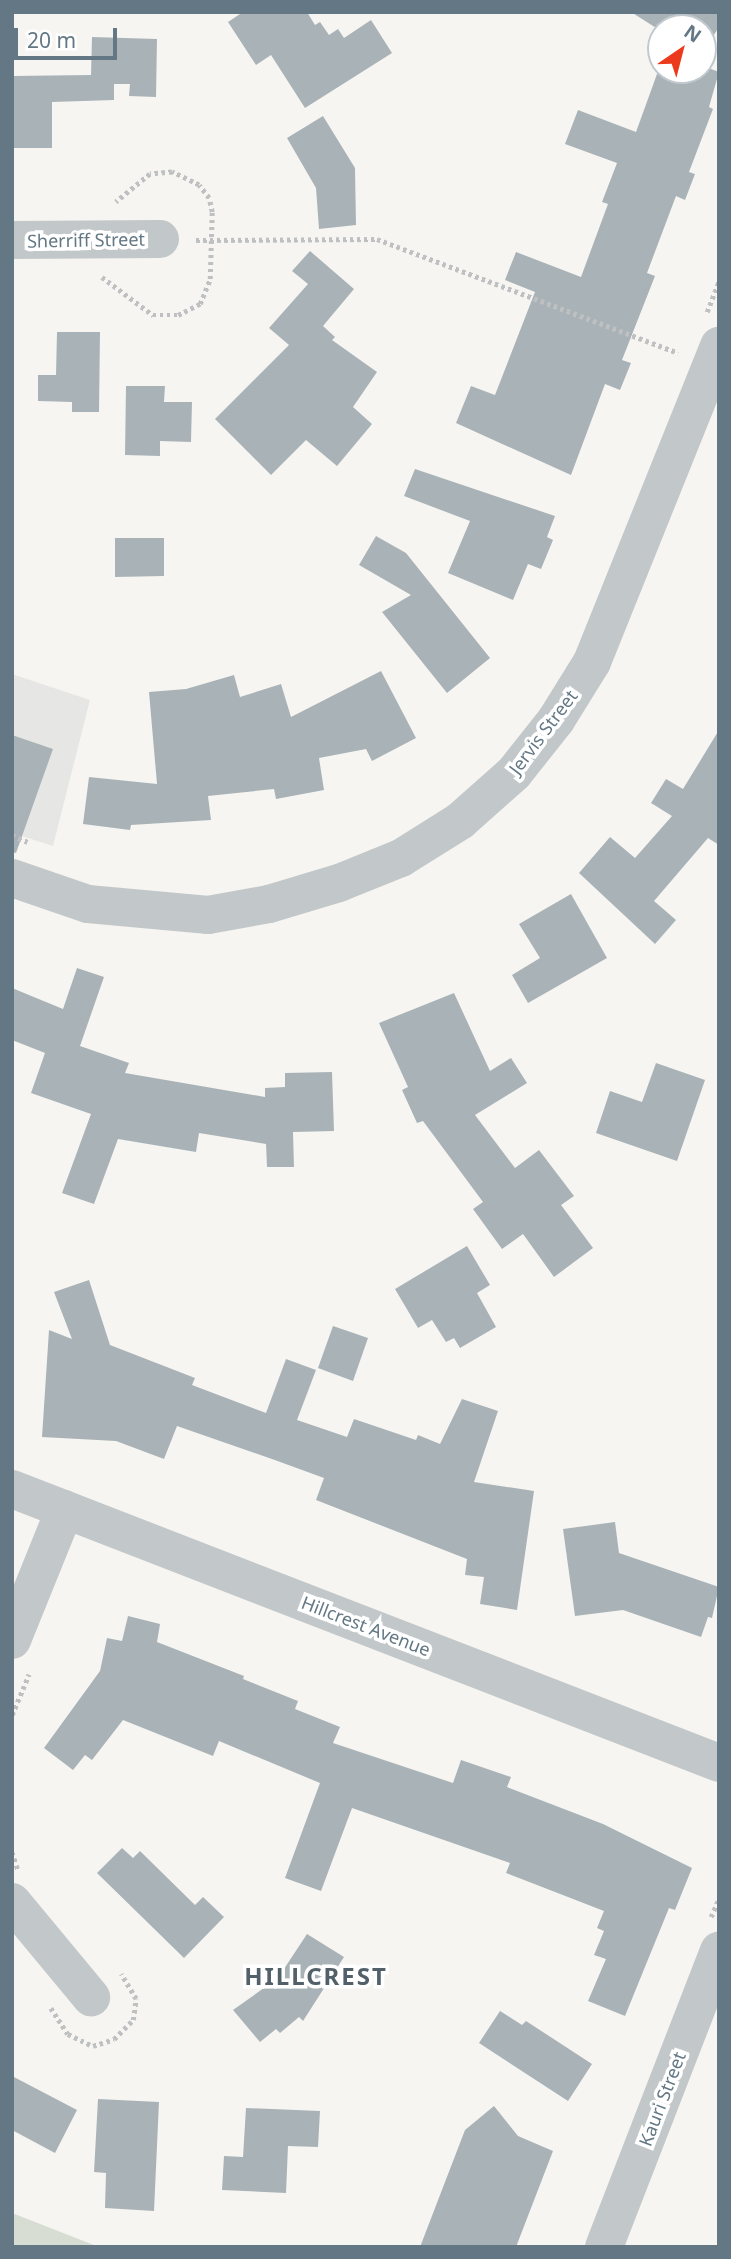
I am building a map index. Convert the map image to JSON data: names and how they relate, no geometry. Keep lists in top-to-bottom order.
{
  "streets": {
    "street": [
      "Sherriff Street",
      "Jervis Street",
      "Hillcrest Avenue",
      "Kauri Street"
    ]
  },
  "districts": ["HILLCREST"],
  "scale_bar": "20 m",
  "north": "top right"
}
